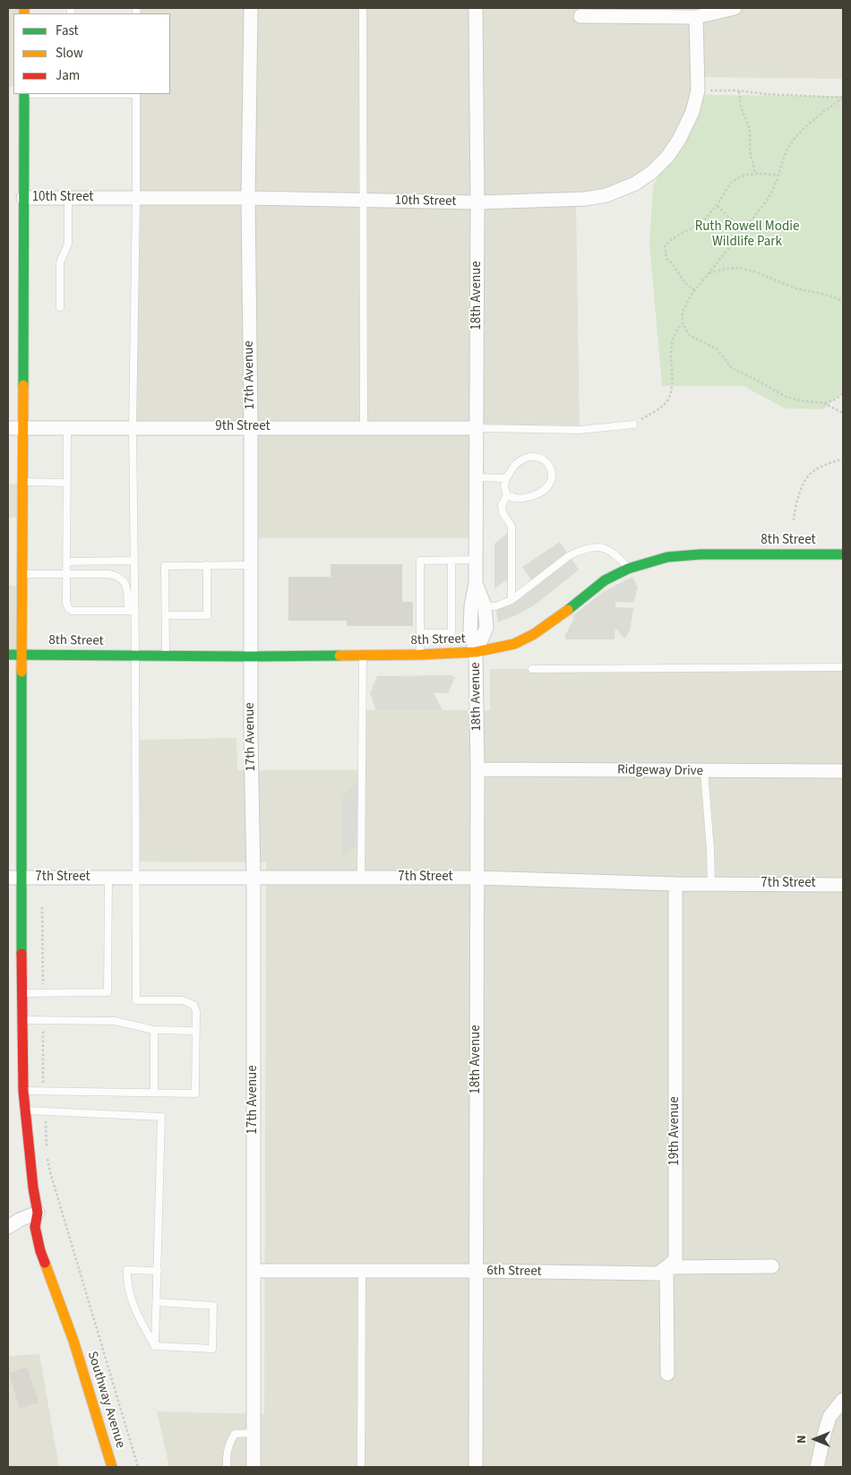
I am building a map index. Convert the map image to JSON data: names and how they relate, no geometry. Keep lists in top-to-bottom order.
{
  "streets": {
    "main road": ["8th Street", "Southway Avenue"],
    "street": [
      "10th Street",
      "18th Avenue",
      "17th Avenue",
      "9th Street",
      "Ridgeway Drive",
      "7th Street",
      "19th Avenue",
      "6th Street"
    ]
  },
  "crossings": [
    ["10th Street", "18th Avenue"],
    ["10th Street", "17th Avenue"],
    ["10th Street", "Southway Avenue"],
    ["18th Avenue", "9th Street"],
    ["18th Avenue", "8th Street"],
    ["18th Avenue", "Ridgeway Drive"],
    ["18th Avenue", "7th Street"],
    ["18th Avenue", "6th Street"],
    ["17th Avenue", "9th Street"],
    ["17th Avenue", "8th Street"],
    ["17th Avenue", "7th Street"],
    ["17th Avenue", "6th Street"],
    ["9th Street", "Southway Avenue"],
    ["8th Street", "Southway Avenue"],
    ["7th Street", "19th Avenue"],
    ["7th Street", "Southway Avenue"],
    ["19th Avenue", "6th Street"]
  ],
  "parks": ["Ruth Rowell Modie Wildlife Park"],
  "legend": ["Fast", "Slow", "Jam"],
  "north": "left"
}
